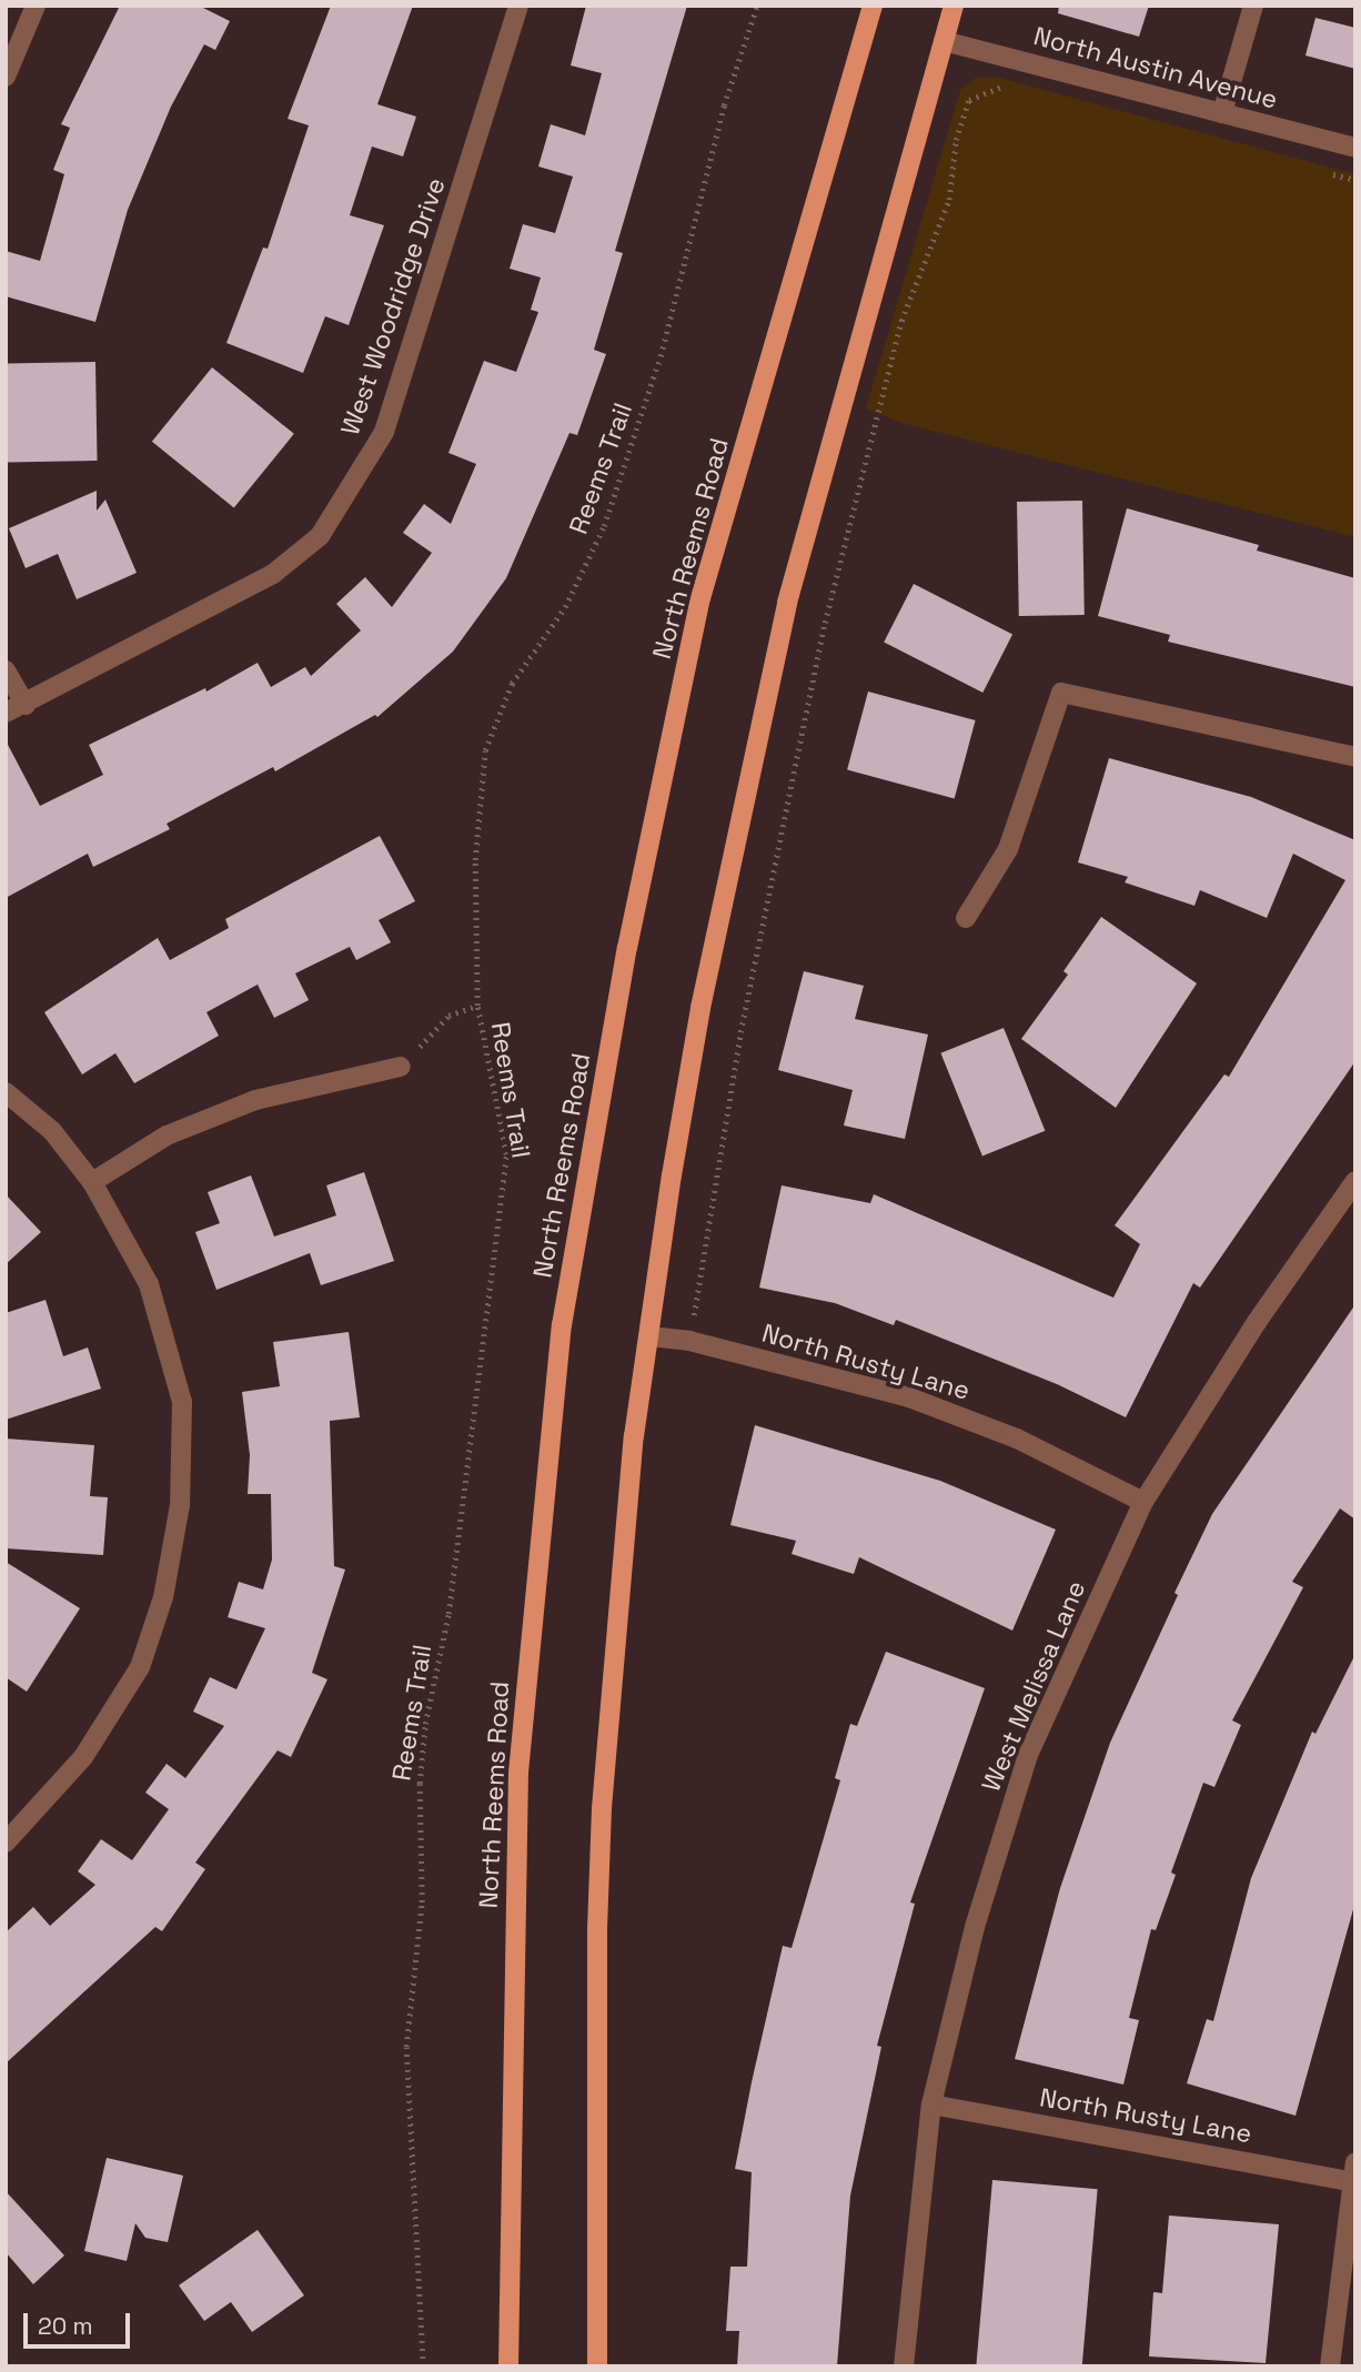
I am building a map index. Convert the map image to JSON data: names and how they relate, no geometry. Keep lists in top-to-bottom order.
{
  "streets": {
    "main road": ["North Reems Road"],
    "street": [
      "North Austin Avenue",
      "West Woodridge Drive",
      "North Rusty Lane",
      "West Melissa Lane"
    ],
    "path": ["Reems Trail"]
  },
  "crossings": [
    ["North Rusty Lane", "West Melissa Lane"]
  ],
  "scale_bar": "20 m"
}
